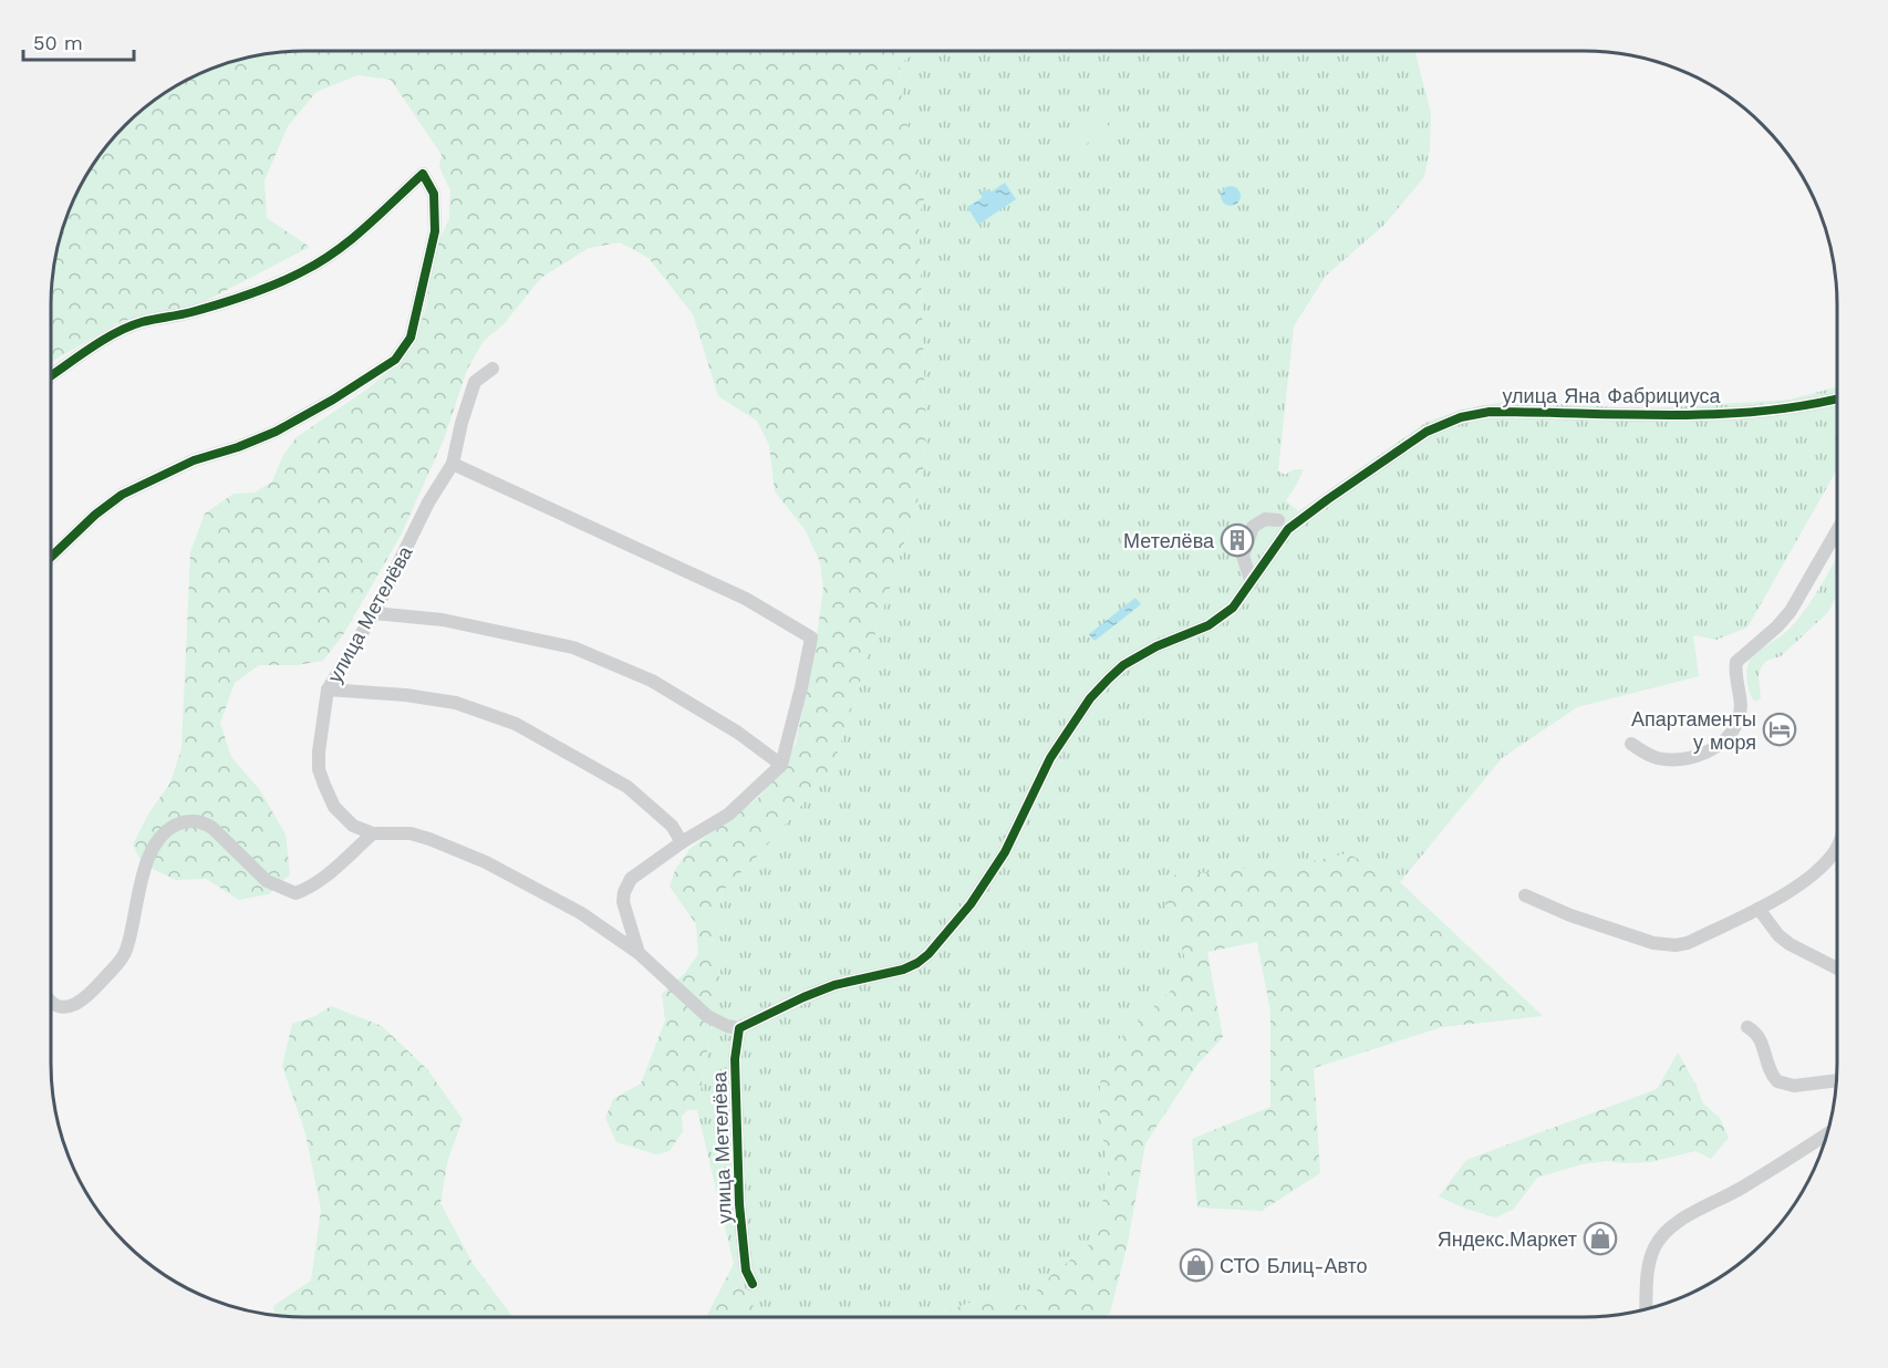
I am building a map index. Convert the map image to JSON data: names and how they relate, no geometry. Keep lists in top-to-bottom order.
{
  "streets": {
    "street": ["улица Яна Фабрициуса", "улица Метелёва"]
  },
  "places": {
    "building": ["Метелёва"],
    "hotel": ["Апартаменты у моря"],
    "shop": ["Яндекс.Маркет", "СТО Блиц-Авто"]
  },
  "scale_bar": "50 m"
}
